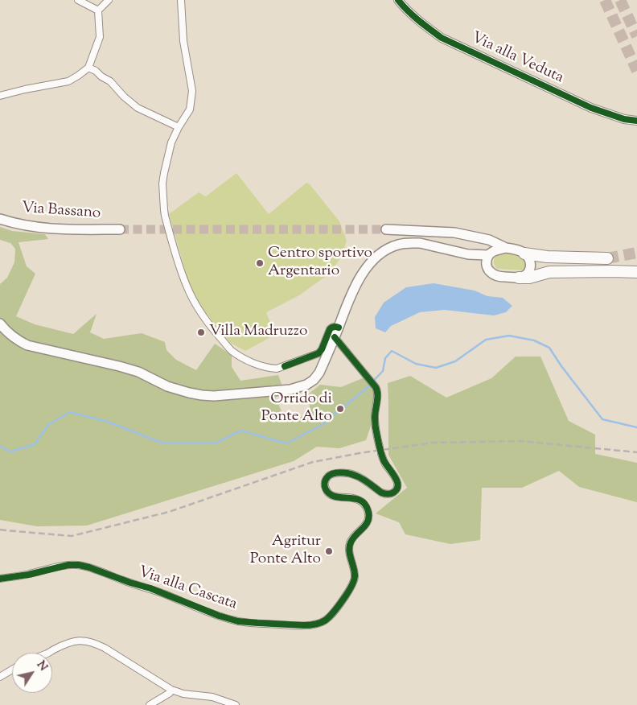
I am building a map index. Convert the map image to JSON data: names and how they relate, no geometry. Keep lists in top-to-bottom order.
{
  "streets": {
    "main road": ["Via Bassano"],
    "street": ["Via alla Veduta", "Via alla Cascata"]
  },
  "places": [
    "Centro sportivo Argentario",
    "Villa Madruzzo",
    "Orrido di Ponte Alto",
    "Agritur Ponte Alto"
  ],
  "north": "top right"
}
